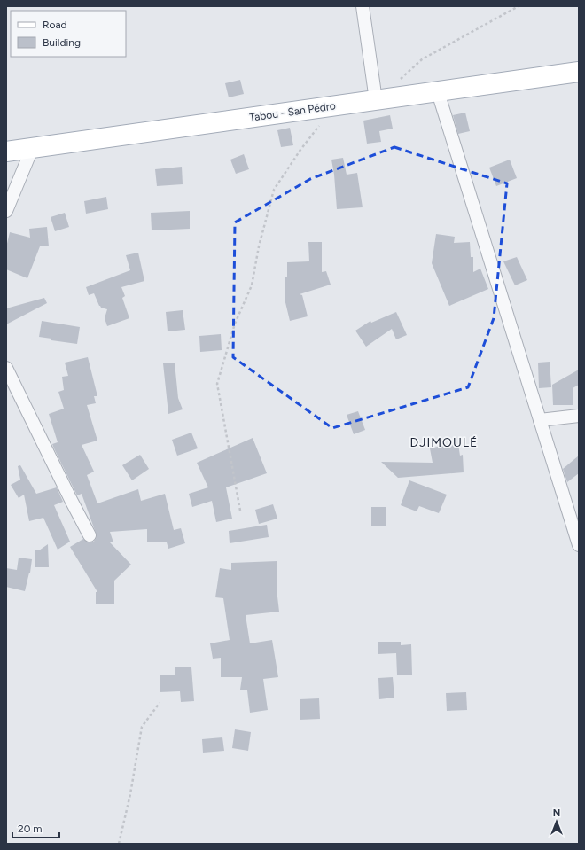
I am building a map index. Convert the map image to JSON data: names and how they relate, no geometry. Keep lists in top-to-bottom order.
{
  "streets": {
    "main road": ["Tabou - San Pédro"]
  },
  "districts": ["DJIMOULÉ"],
  "legend": ["Road", "Building"],
  "scale_bar": "20 m",
  "north": "top"
}
